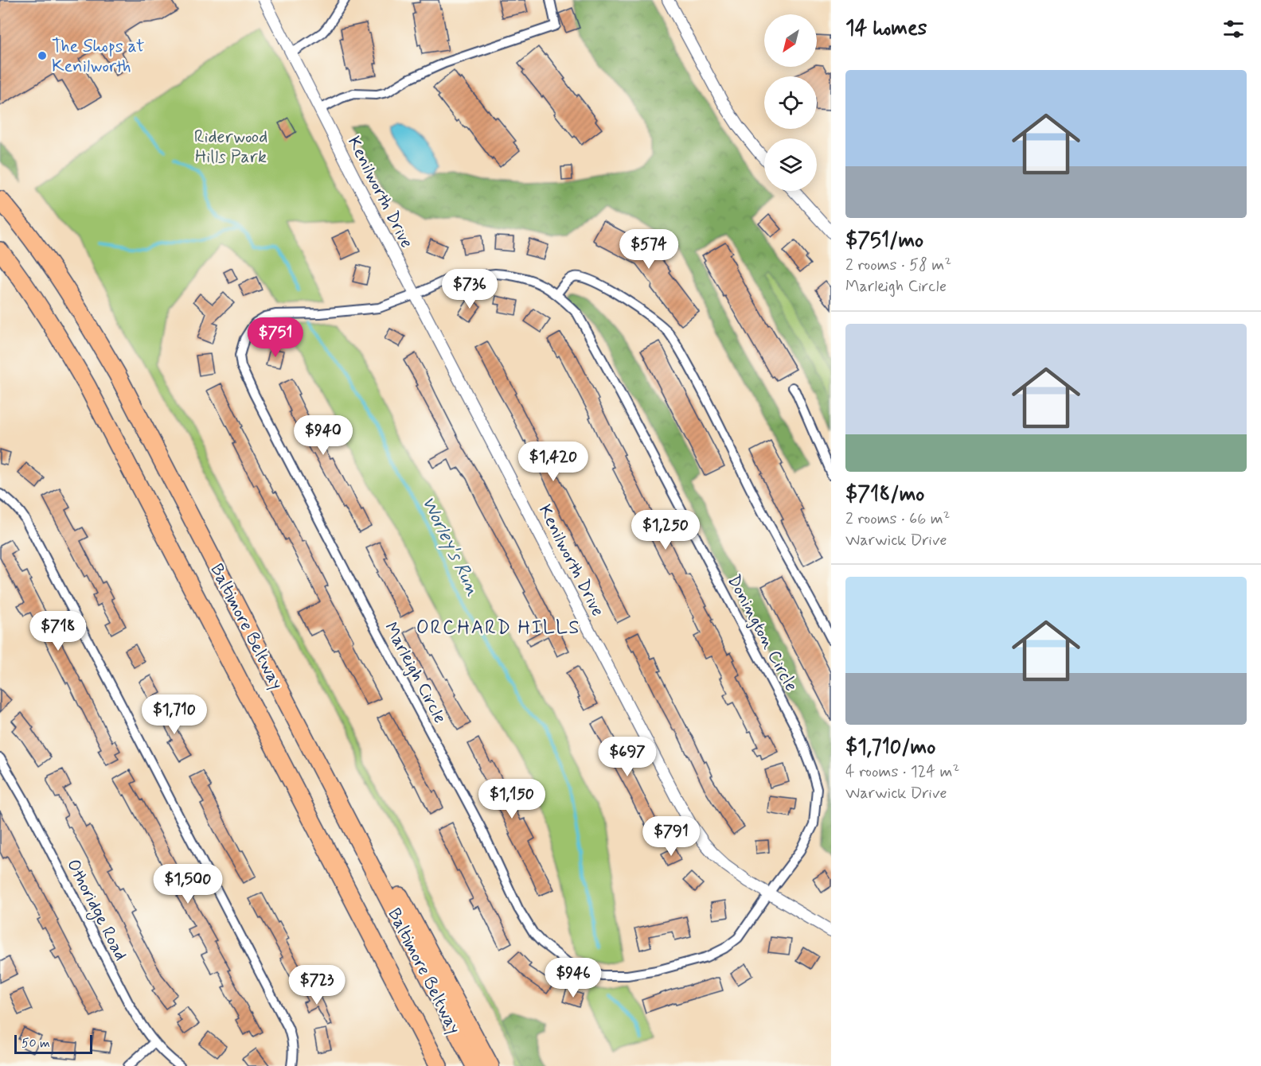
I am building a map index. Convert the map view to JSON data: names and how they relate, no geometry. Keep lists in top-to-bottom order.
{
  "streets": {
    "highway": ["Baltimore Beltway"],
    "street": [
      "Kenilworth Drive",
      "Donington Circle",
      "Marleigh Circle",
      "Othoridge Road"
    ]
  },
  "crossings": [
    ["Kenilworth Drive", "Donington Circle"],
    ["Kenilworth Drive", "Marleigh Circle"],
    ["Donington Circle", "Marleigh Circle"]
  ],
  "districts": ["ORCHARD HILLS"],
  "water": ["Worley's Run"],
  "parks": ["Riderwood Hills Park"],
  "places": ["The Shops at Kenilworth"],
  "scale_bar": "50 m",
  "north": "bottom left",
  "page": {
    "heading": "14 homes",
    "list": [
      {
        "name": "$751/mo",
        "note": "2 rooms · 58 m² · Marleigh Circle"
      },
      {
        "name": "$718/mo",
        "note": "2 rooms · 66 m² · Warwick Drive"
      },
      {
        "name": "$1,710/mo",
        "note": "4 rooms · 124 m² · Warwick Drive"
      }
    ],
    "price": [
      "$574",
      "$736",
      "$751",
      "$940",
      "$1,420",
      "$1,250",
      "$718",
      "$1,710",
      "$697",
      "$1,150",
      "$791",
      "$1,500",
      "$946",
      "$723"
    ],
    "scale": "50 m"
  }
}
